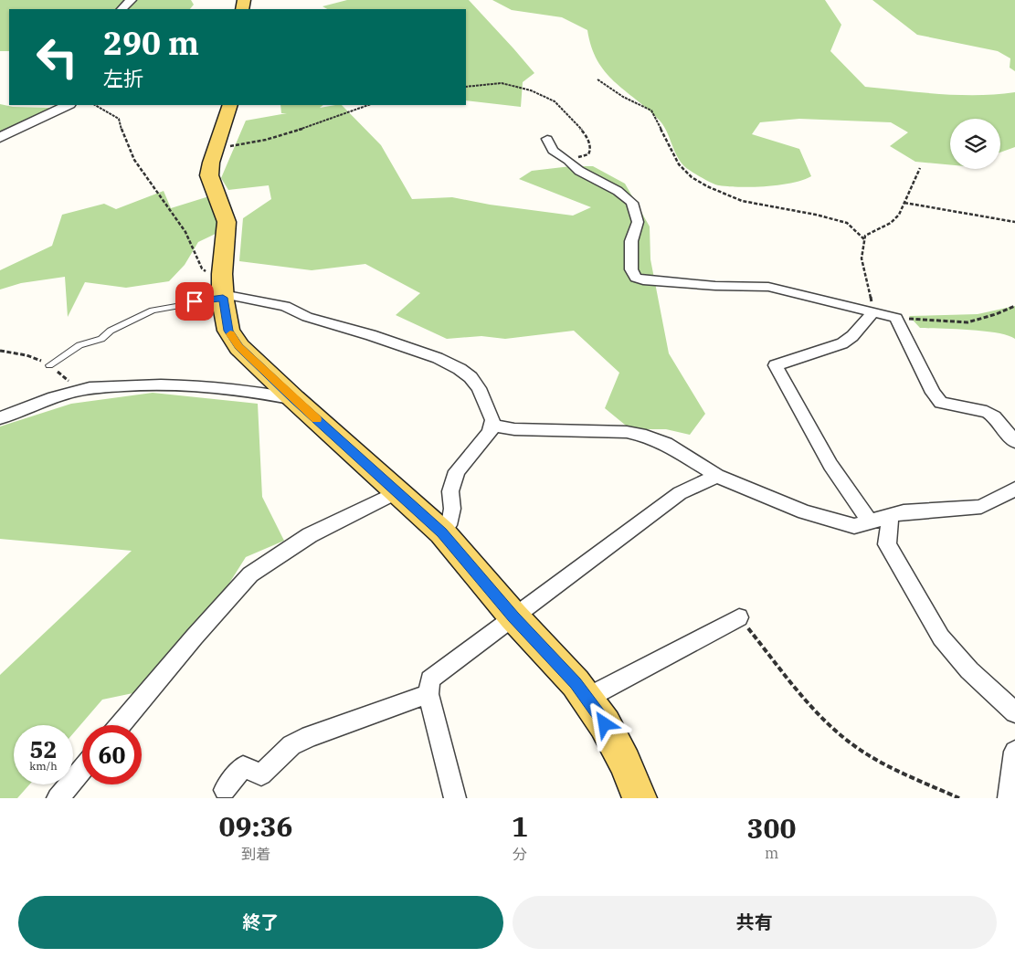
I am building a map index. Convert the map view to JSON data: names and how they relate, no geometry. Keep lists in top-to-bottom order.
{
  "page": {
    "turn": ["290 m", "左折"],
    "speed": "52 km/h",
    "limit": "60",
    "eta": [
      "09:36",
      "到着",
      "1",
      "分",
      "300",
      "m"
    ],
    "buttons": ["終了", "共有"]
  }
}
